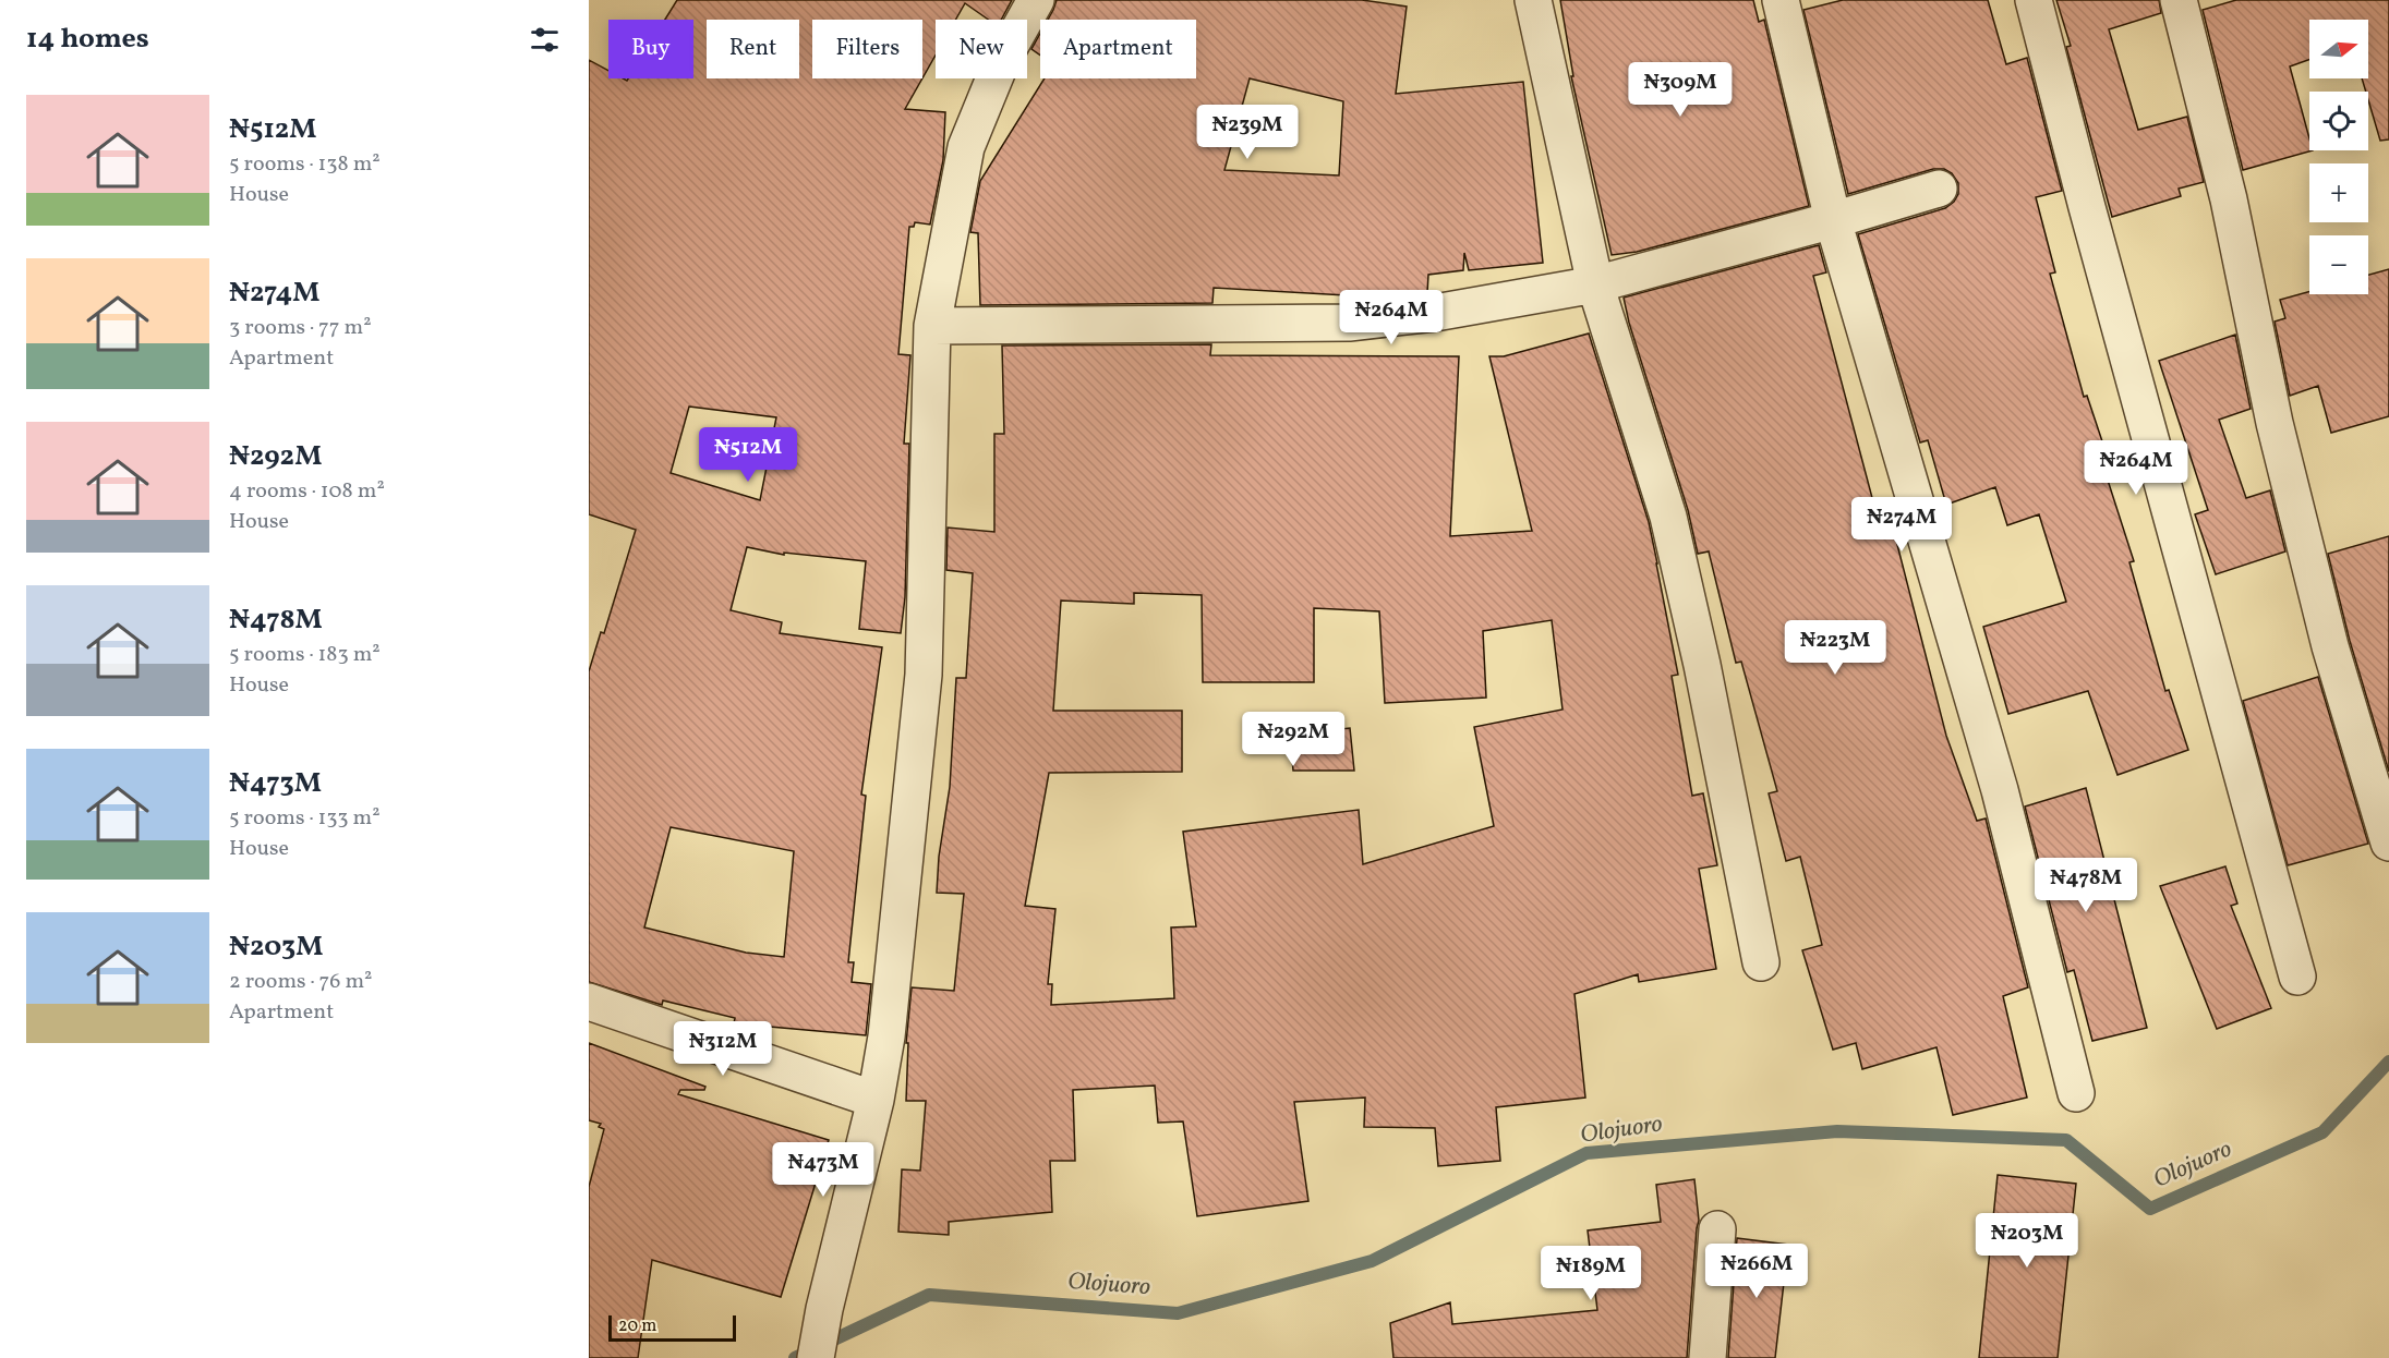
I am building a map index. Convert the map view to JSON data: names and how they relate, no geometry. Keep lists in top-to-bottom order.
{
  "water": ["Olojuoro"],
  "scale_bar": "20 m",
  "north": "right",
  "page": {
    "heading": "14 homes",
    "map_buttons": ["+", "−"],
    "chip": [
      "Buy",
      "Rent",
      "Filters",
      "New",
      "Apartment"
    ],
    "price": [
      "₦309M",
      "₦239M",
      "₦264M",
      "₦512M",
      "₦264M",
      "₦274M",
      "₦223M",
      "₦292M",
      "₦478M",
      "₦312M",
      "₦473M",
      "₦203M",
      "₦266M",
      "₦189M"
    ],
    "list": [
      {
        "name": "₦512M",
        "note": "5 rooms · 138 m² · House"
      },
      {
        "name": "₦274M",
        "note": "3 rooms · 77 m² · Apartment"
      },
      {
        "name": "₦292M",
        "note": "4 rooms · 108 m² · House"
      },
      {
        "name": "₦478M",
        "note": "5 rooms · 183 m² · House"
      },
      {
        "name": "₦473M",
        "note": "5 rooms · 133 m² · House"
      },
      {
        "name": "₦203M",
        "note": "2 rooms · 76 m² · Apartment"
      }
    ],
    "scale": "20 m"
  }
}
